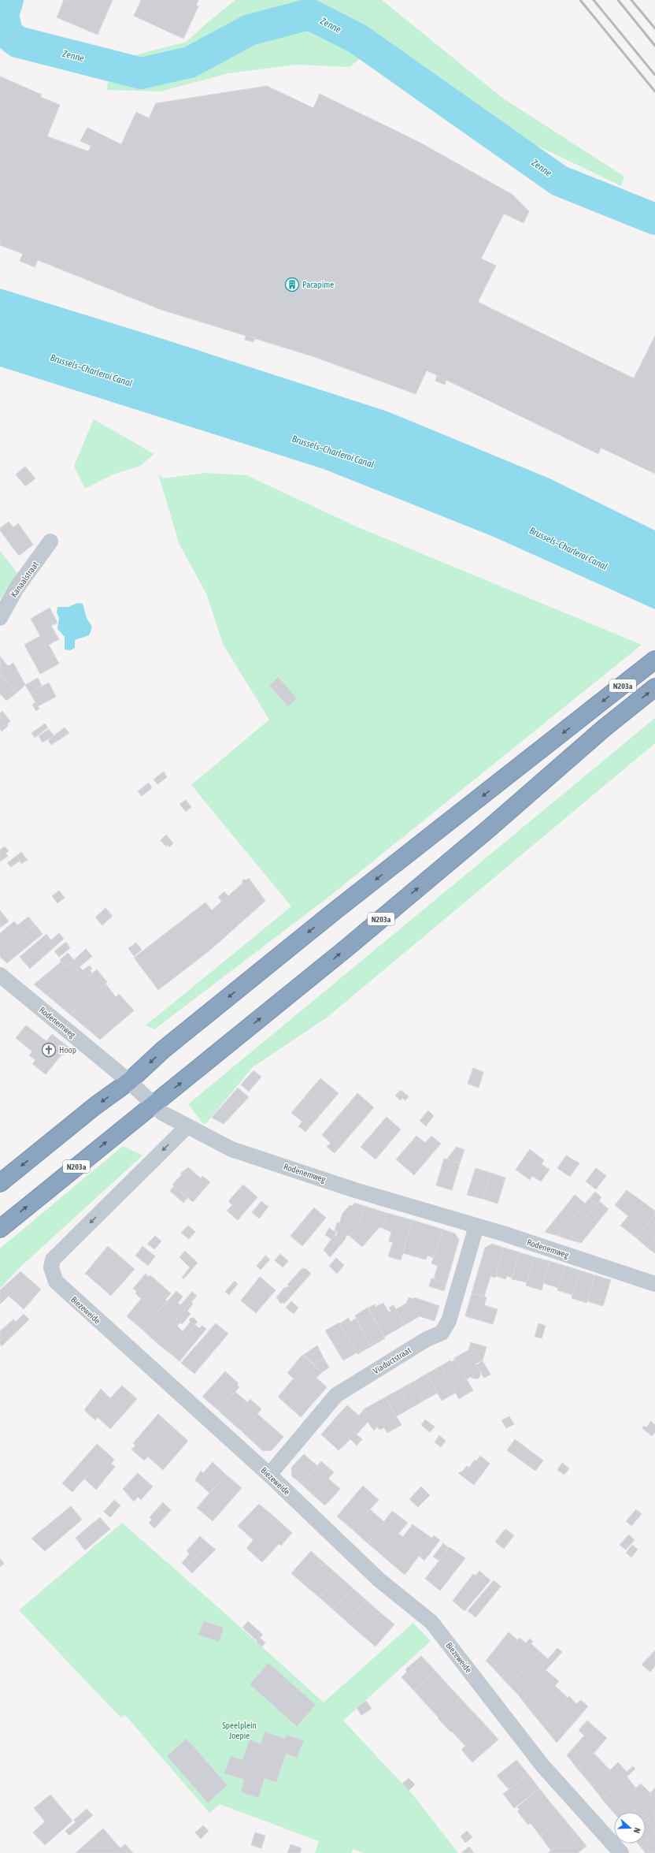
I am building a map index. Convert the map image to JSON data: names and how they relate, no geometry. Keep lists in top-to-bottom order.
{
  "streets": {
    "highway": ["N203a"],
    "street": [
      "Kanaalstraat",
      "Rodenemweg",
      "Biezeweide",
      "Viaductstraat"
    ]
  },
  "crossings": [
    ["N203a", "Rodenemweg"],
    ["Rodenemweg", "Biezeweide"],
    ["Rodenemweg", "Viaductstraat"],
    ["Biezeweide", "Viaductstraat"]
  ],
  "water": ["Zenne", "Brussels–Charleroi Canal"],
  "parks": ["Speelplein Joepie"],
  "places": {
    "building": ["Pacapime"],
    "church": ["Hoop"]
  },
  "north": "right"
}
